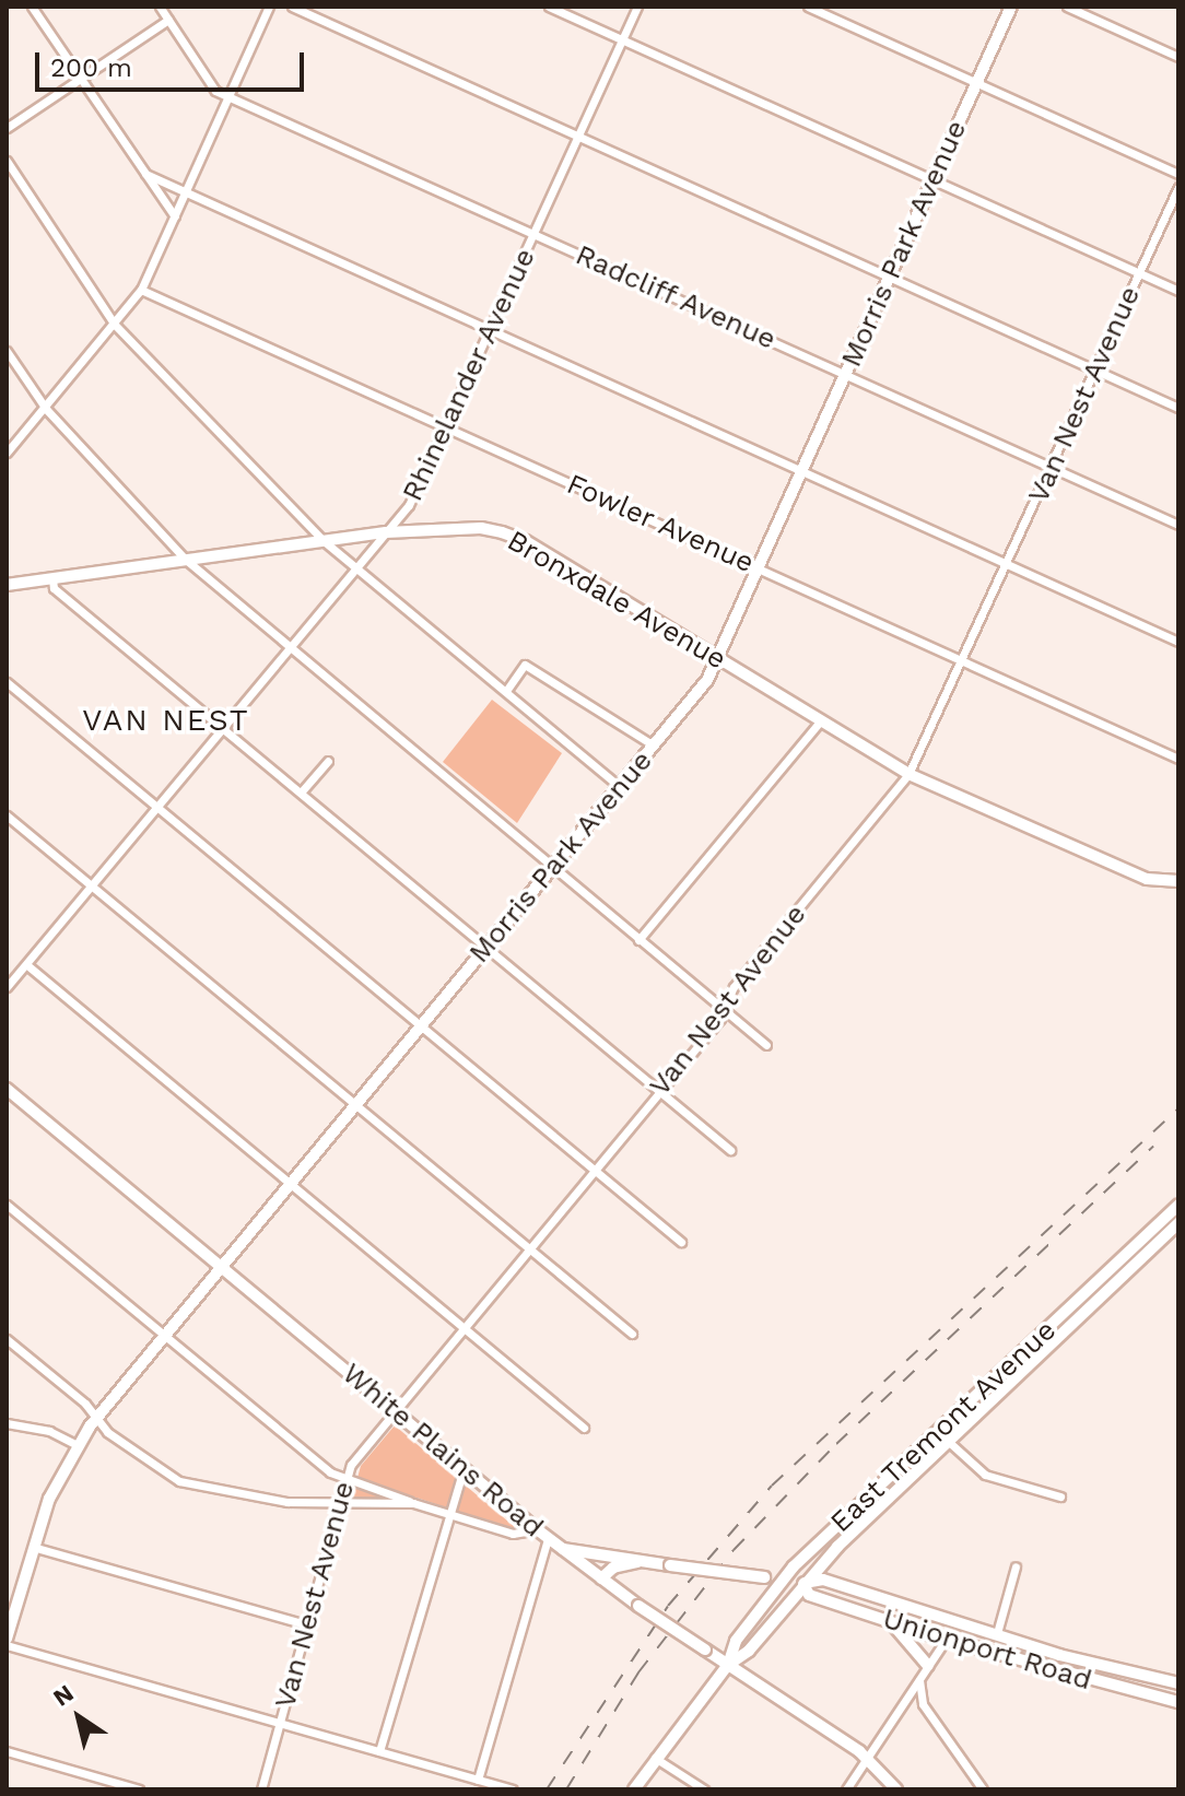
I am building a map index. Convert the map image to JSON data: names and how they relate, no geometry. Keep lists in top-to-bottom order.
{
  "streets": {
    "main road": [
      "Morris Park Avenue",
      "Bronxdale Avenue",
      "East Tremont Avenue",
      "White Plains Road",
      "Unionport Road"
    ],
    "street": [
      "Radcliff Avenue",
      "Rhinelander Avenue",
      "Van Nest Avenue",
      "Fowler Avenue"
    ]
  },
  "crossings": [
    ["Morris Park Avenue", "Radcliff Avenue"],
    ["Morris Park Avenue", "Fowler Avenue"],
    ["Morris Park Avenue", "Bronxdale Avenue"],
    ["Morris Park Avenue", "White Plains Road"],
    ["Radcliff Avenue", "Rhinelander Avenue"],
    ["Radcliff Avenue", "Van Nest Avenue"],
    ["Rhinelander Avenue", "Fowler Avenue"],
    ["Rhinelander Avenue", "Bronxdale Avenue"],
    ["Van Nest Avenue", "Fowler Avenue"],
    ["Van Nest Avenue", "Bronxdale Avenue"],
    ["Van Nest Avenue", "White Plains Road"],
    ["East Tremont Avenue", "White Plains Road"],
    ["East Tremont Avenue", "Unionport Road"],
    ["White Plains Road", "Unionport Road"]
  ],
  "districts": ["VAN NEST"],
  "scale_bar": "200 m",
  "north": "top left"
}
